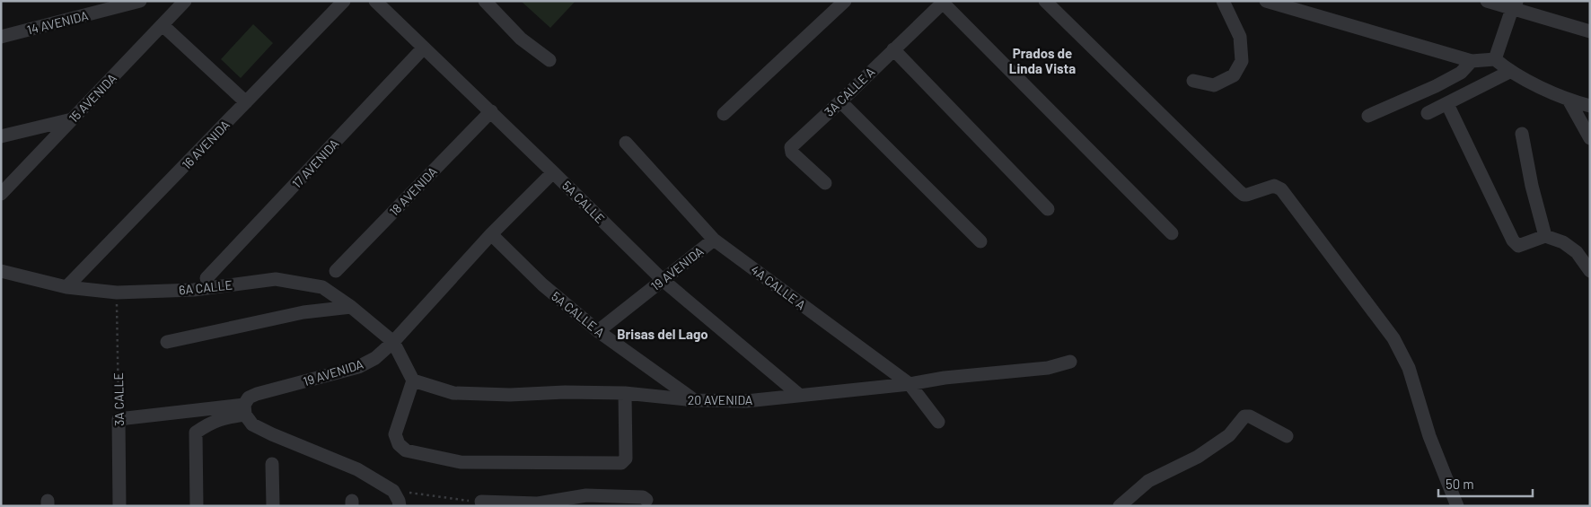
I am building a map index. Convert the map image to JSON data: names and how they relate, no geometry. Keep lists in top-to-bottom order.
{
  "streets": {
    "street": [
      "14 AVENIDA",
      "3A CALLE A",
      "15 AVENIDA",
      "16 AVENIDA",
      "17 AVENIDA",
      "18 AVENIDA",
      "5A CALLE",
      "19 AVENIDA",
      "6A CALLE",
      "4A CALLE A",
      "5A CALLE A",
      "3A CALLE",
      "20 AVENIDA"
    ]
  },
  "crossings": [
    ["16 AVENIDA", "6A CALLE"],
    ["17 AVENIDA", "5A CALLE"],
    ["18 AVENIDA", "5A CALLE"],
    ["5A CALLE", "19 AVENIDA"],
    ["5A CALLE", "20 AVENIDA"],
    ["19 AVENIDA", "6A CALLE"],
    ["19 AVENIDA", "4A CALLE A"],
    ["19 AVENIDA", "5A CALLE A"],
    ["19 AVENIDA", "3A CALLE"],
    ["6A CALLE", "3A CALLE"],
    ["4A CALLE A", "20 AVENIDA"],
    ["5A CALLE A", "20 AVENIDA"]
  ],
  "districts": ["Prados de Linda Vista", "Brisas del Lago"],
  "scale_bar": "50 m"
}
